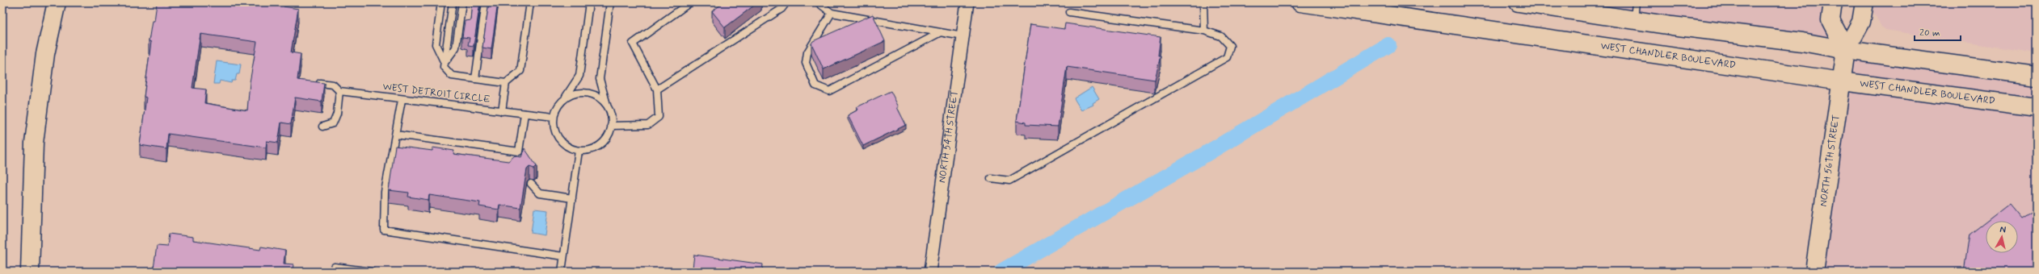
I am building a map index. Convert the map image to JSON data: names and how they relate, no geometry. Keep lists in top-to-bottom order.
{
  "streets": {
    "main road": ["WEST CHANDLER BOULEVARD", "NORTH 56TH STREET"],
    "street": ["NORTH 54TH STREET"],
    "lane": ["WEST DETROIT CIRCLE"]
  },
  "crossings": [
    ["WEST CHANDLER BOULEVARD", "NORTH 56TH STREET"]
  ],
  "scale_bar": "20 m",
  "north": "top"
}
